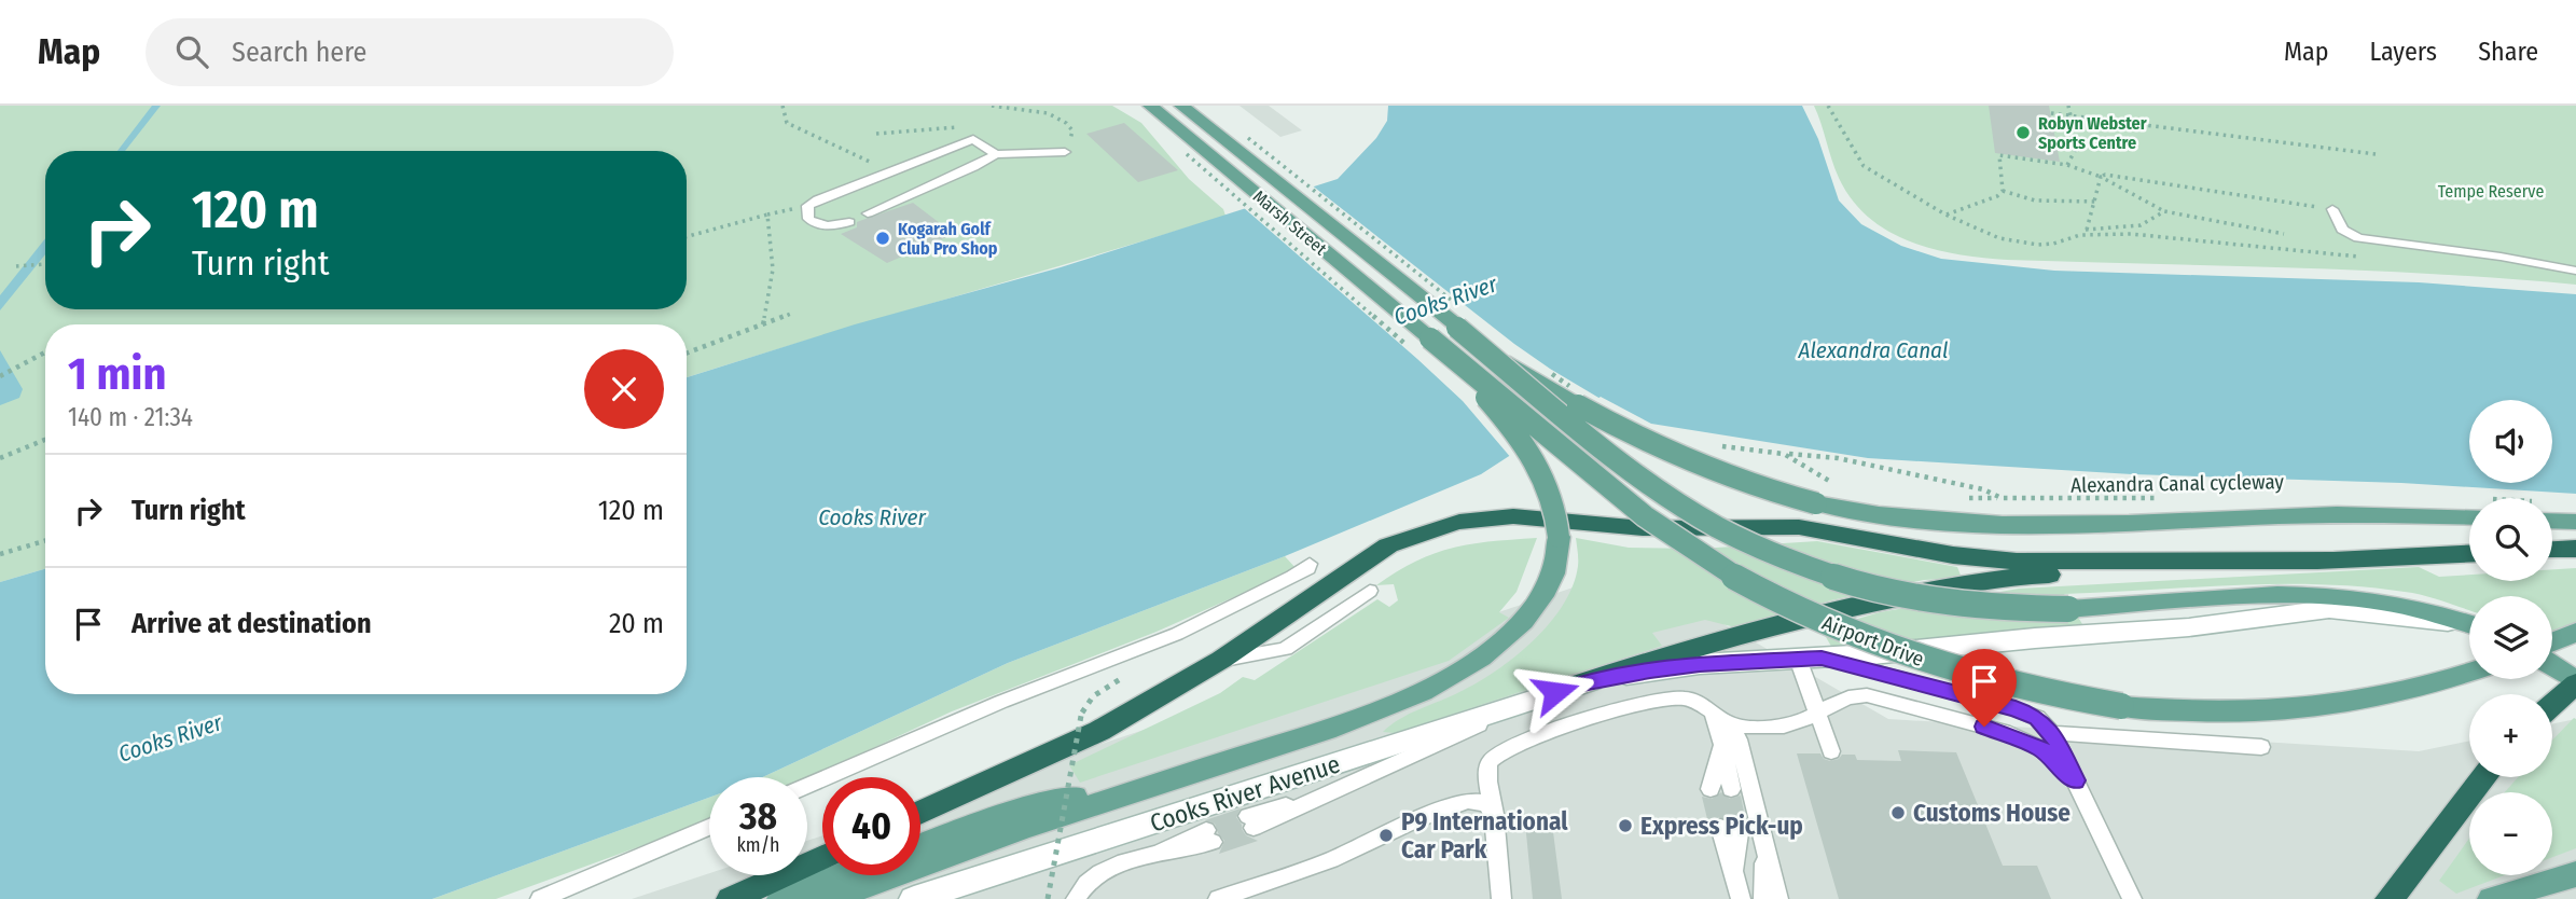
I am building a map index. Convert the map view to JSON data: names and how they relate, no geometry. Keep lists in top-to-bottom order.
{
  "streets": {
    "main road": ["Marsh Street", "Airport Drive"],
    "street": ["Cooks River Avenue"],
    "path": ["Alexandra Canal cycleway"]
  },
  "crossings": [
    ["Marsh Street", "Airport Drive"]
  ],
  "water": ["Cooks River", "Alexandra Canal"],
  "parks": ["Tempe Reserve"],
  "places": [
    "Robyn Webster Sports Centre",
    "Kogarah Golf Club Pro Shop",
    "Customs House",
    "Express Pick-up",
    "P9 International Car Park"
  ],
  "page": {
    "header": "Map",
    "search": "Search here",
    "nav": ["Map", "Layers", "Share"],
    "turn": ["120 m", "Turn right"],
    "heading": ["1 min", "140 m · 21:34"],
    "map_buttons": ["+", "−"],
    "list": [
      {
        "name": "Turn right",
        "value": "120 m"
      },
      {
        "name": "Arrive at destination",
        "value": "20 m"
      }
    ],
    "speed": "38 km/h",
    "limit": "40"
  }
}
